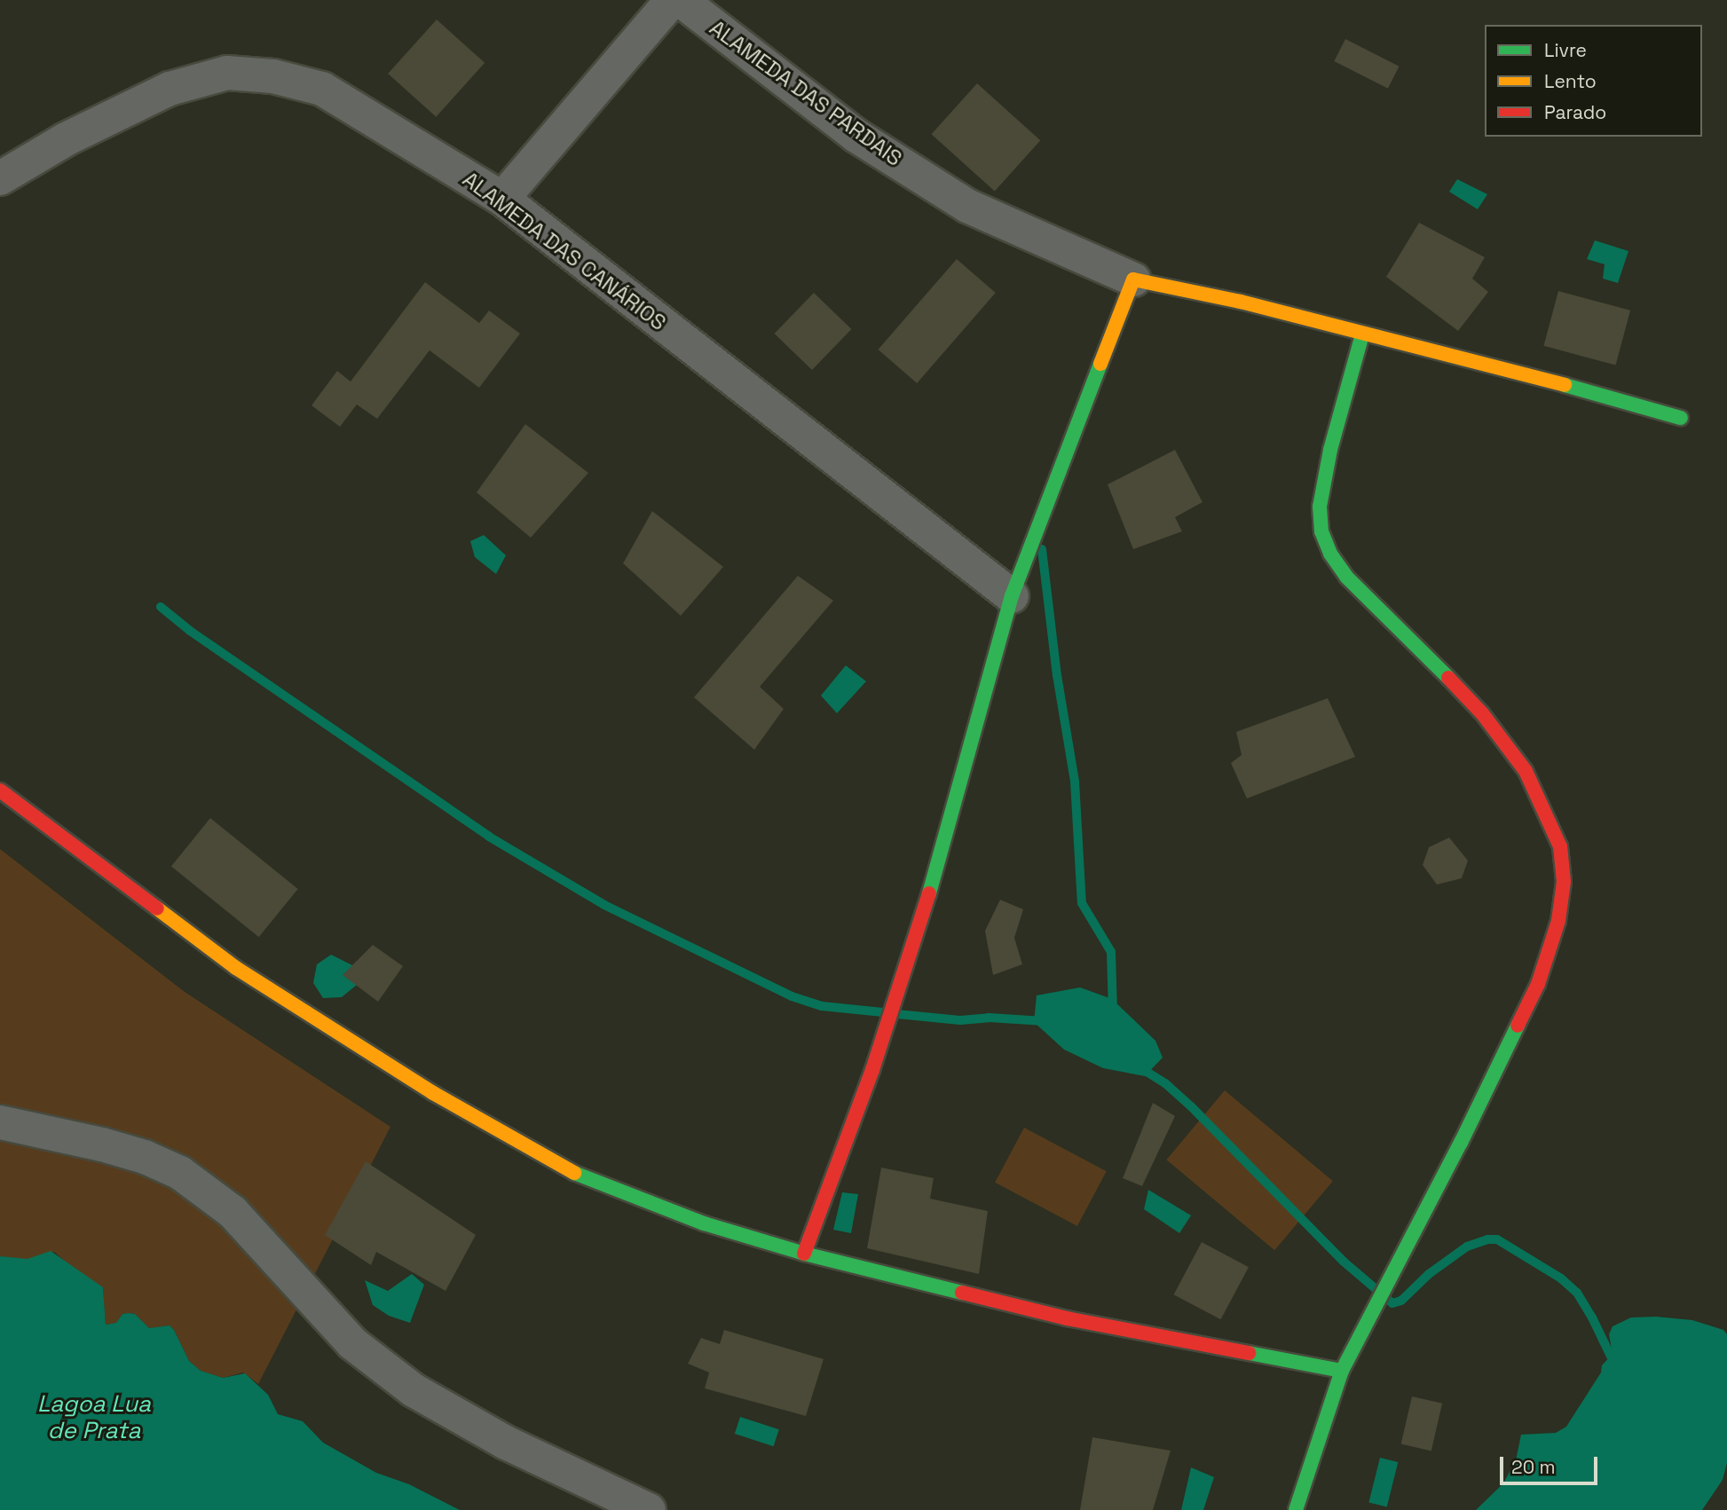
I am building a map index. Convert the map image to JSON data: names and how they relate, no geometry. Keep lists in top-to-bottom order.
{
  "streets": {
    "street": ["ALAMEDA DAS PARDAIS", "ALAMEDA DAS CANÁRIOS"]
  },
  "water": ["Lagoa Lua de Prata"],
  "legend": ["Livre", "Lento", "Parado"],
  "scale_bar": "20 m"
}
